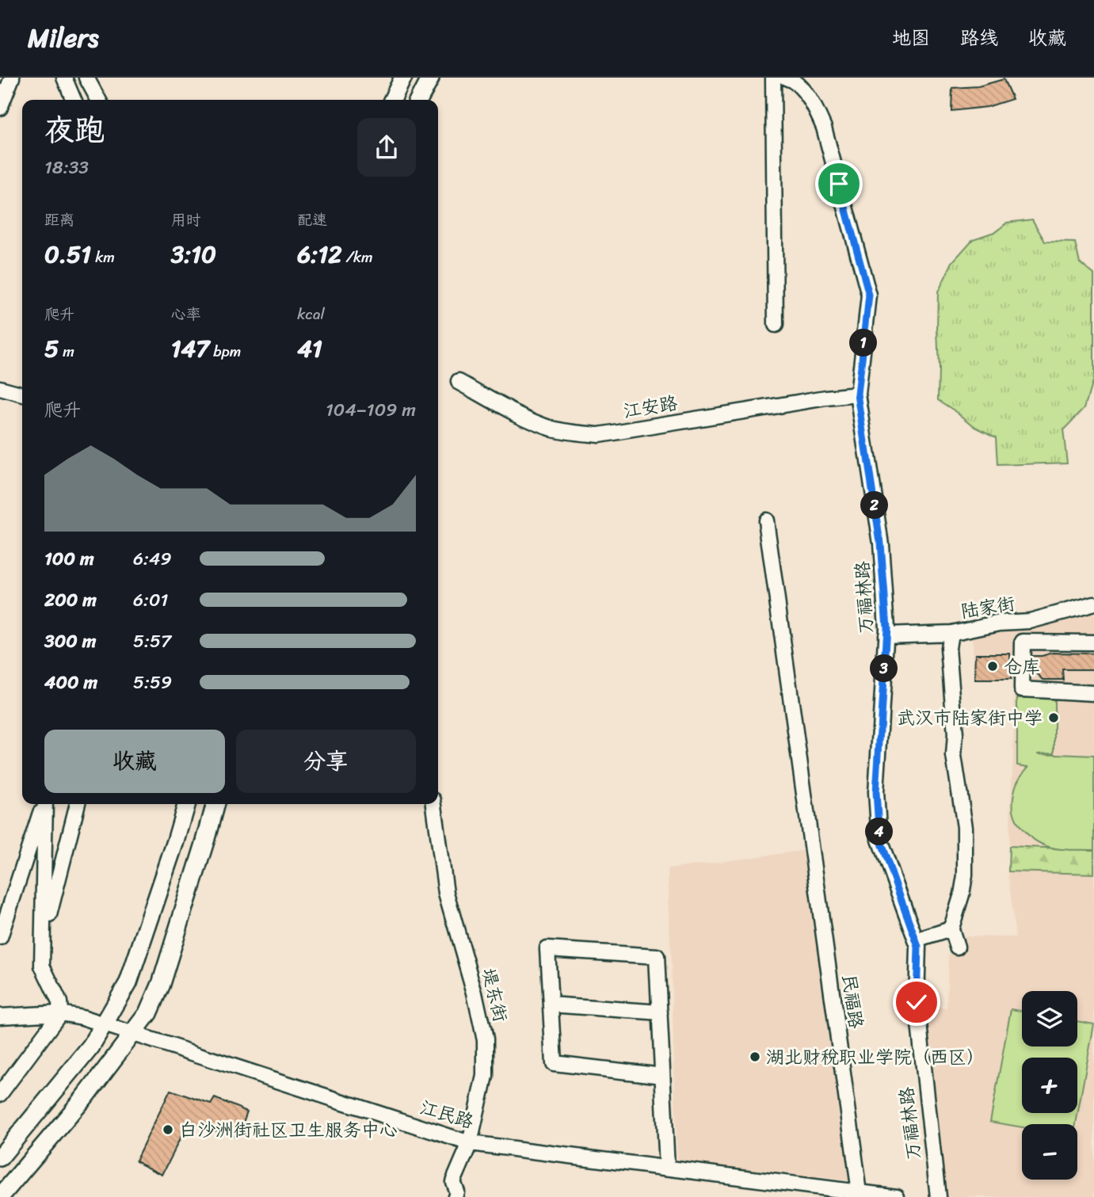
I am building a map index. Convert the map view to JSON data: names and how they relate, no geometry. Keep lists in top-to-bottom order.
{
  "streets": {
    "street": [
      "江安路",
      "万福林路",
      "陆家街",
      "堤东街",
      "民福路",
      "江民路"
    ]
  },
  "crossings": [
    ["江安路", "万福林路"],
    ["万福林路", "陆家街"],
    ["堤东街", "江民路"],
    ["民福路", "江民路"]
  ],
  "places": [
    "仓库",
    "武汉市陆家街中学",
    "湖北财税职业学院（西区）",
    "白沙洲街社区卫生服务中心"
  ],
  "page": {
    "header": "Milers",
    "nav": ["地图", "路线", "收藏"],
    "heading": ["夜跑", "18:33"],
    "stats": [
      ["距离", "0.51 km"],
      ["用时", "3:10"],
      ["配速", "6:12 /km"],
      ["爬升", "5 m"],
      ["心率", "147 bpm"],
      ["kcal", "41"]
    ],
    "pins": [
      "1",
      "2",
      "3",
      "4"
    ],
    "chart": ["爬升", "104–109 m"],
    "list": [
      {
        "name": "100 m",
        "note": "6:49"
      },
      {
        "name": "200 m",
        "note": "6:01"
      },
      {
        "name": "300 m",
        "note": "5:57"
      },
      {
        "name": "400 m",
        "note": "5:59"
      }
    ],
    "buttons": ["收藏", "分享"],
    "map_buttons": ["+", "−"]
  }
}
